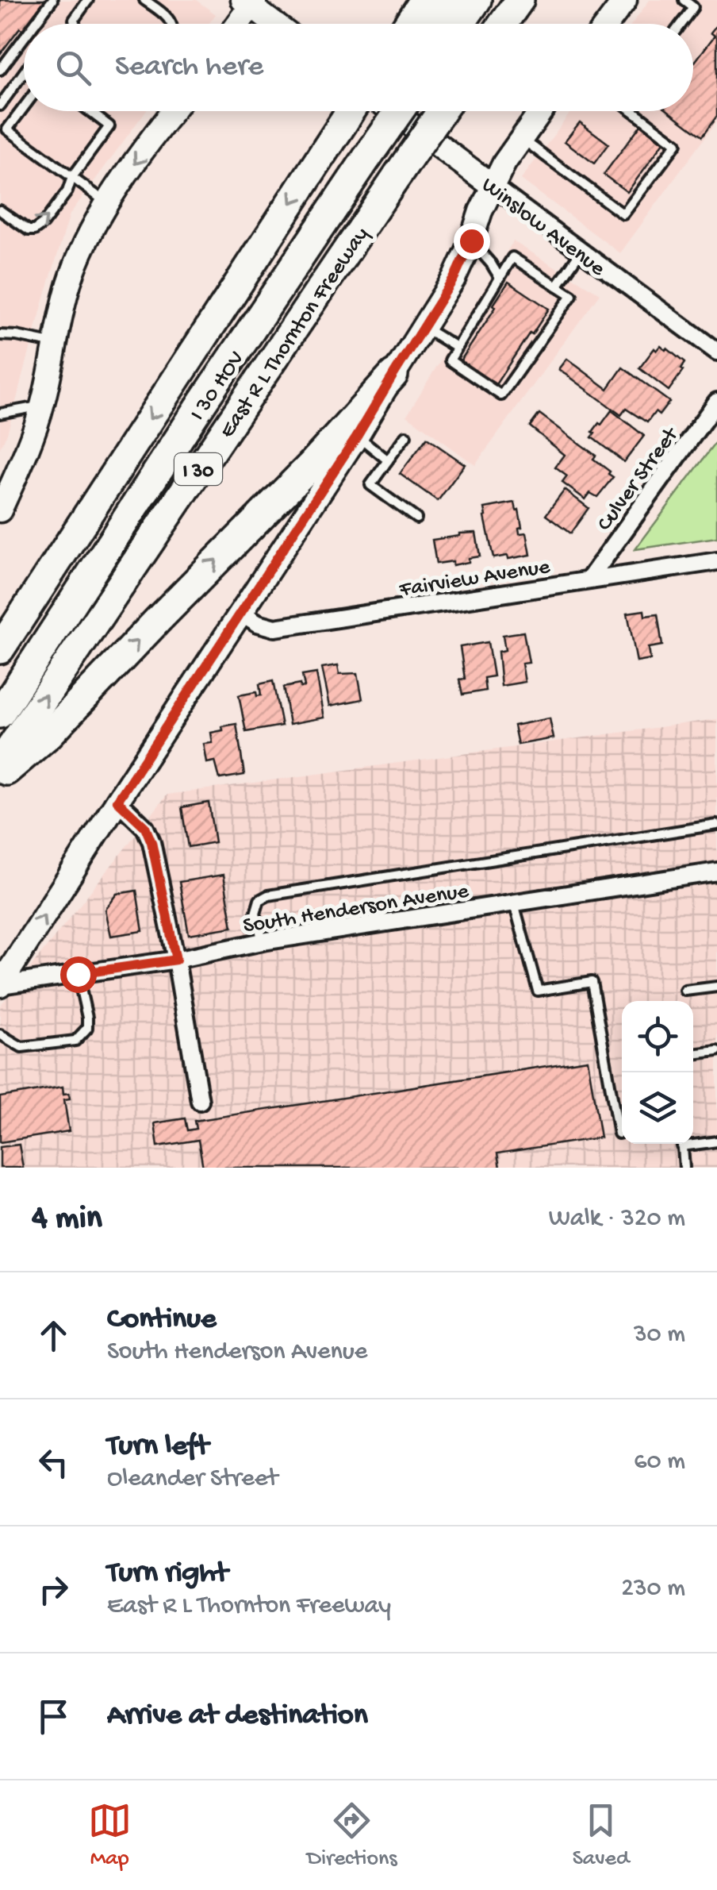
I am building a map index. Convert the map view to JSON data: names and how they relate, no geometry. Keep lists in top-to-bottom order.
{
  "streets": {
    "highway": ["East R L Thornton Freeway", "I 30 HOV", "I 30"],
    "main road": ["Winslow Avenue"],
    "street": ["Culver Street", "Fairview Avenue", "South Henderson Avenue"]
  },
  "crossings": [
    ["Culver Street", "Fairview Avenue"]
  ],
  "page": {
    "search": "Search here",
    "heading": ["4 min", "Walk · 320 m"],
    "list": [
      ["Continue", "South Henderson Avenue", "30 m"],
      ["Turn left", "Oleander Street", "60 m"],
      ["Turn right", "East R L Thornton Freeway", "230 m"],
      "Arrive at destination"
    ],
    "nav": ["Map", "Directions", "Saved"]
  }
}
